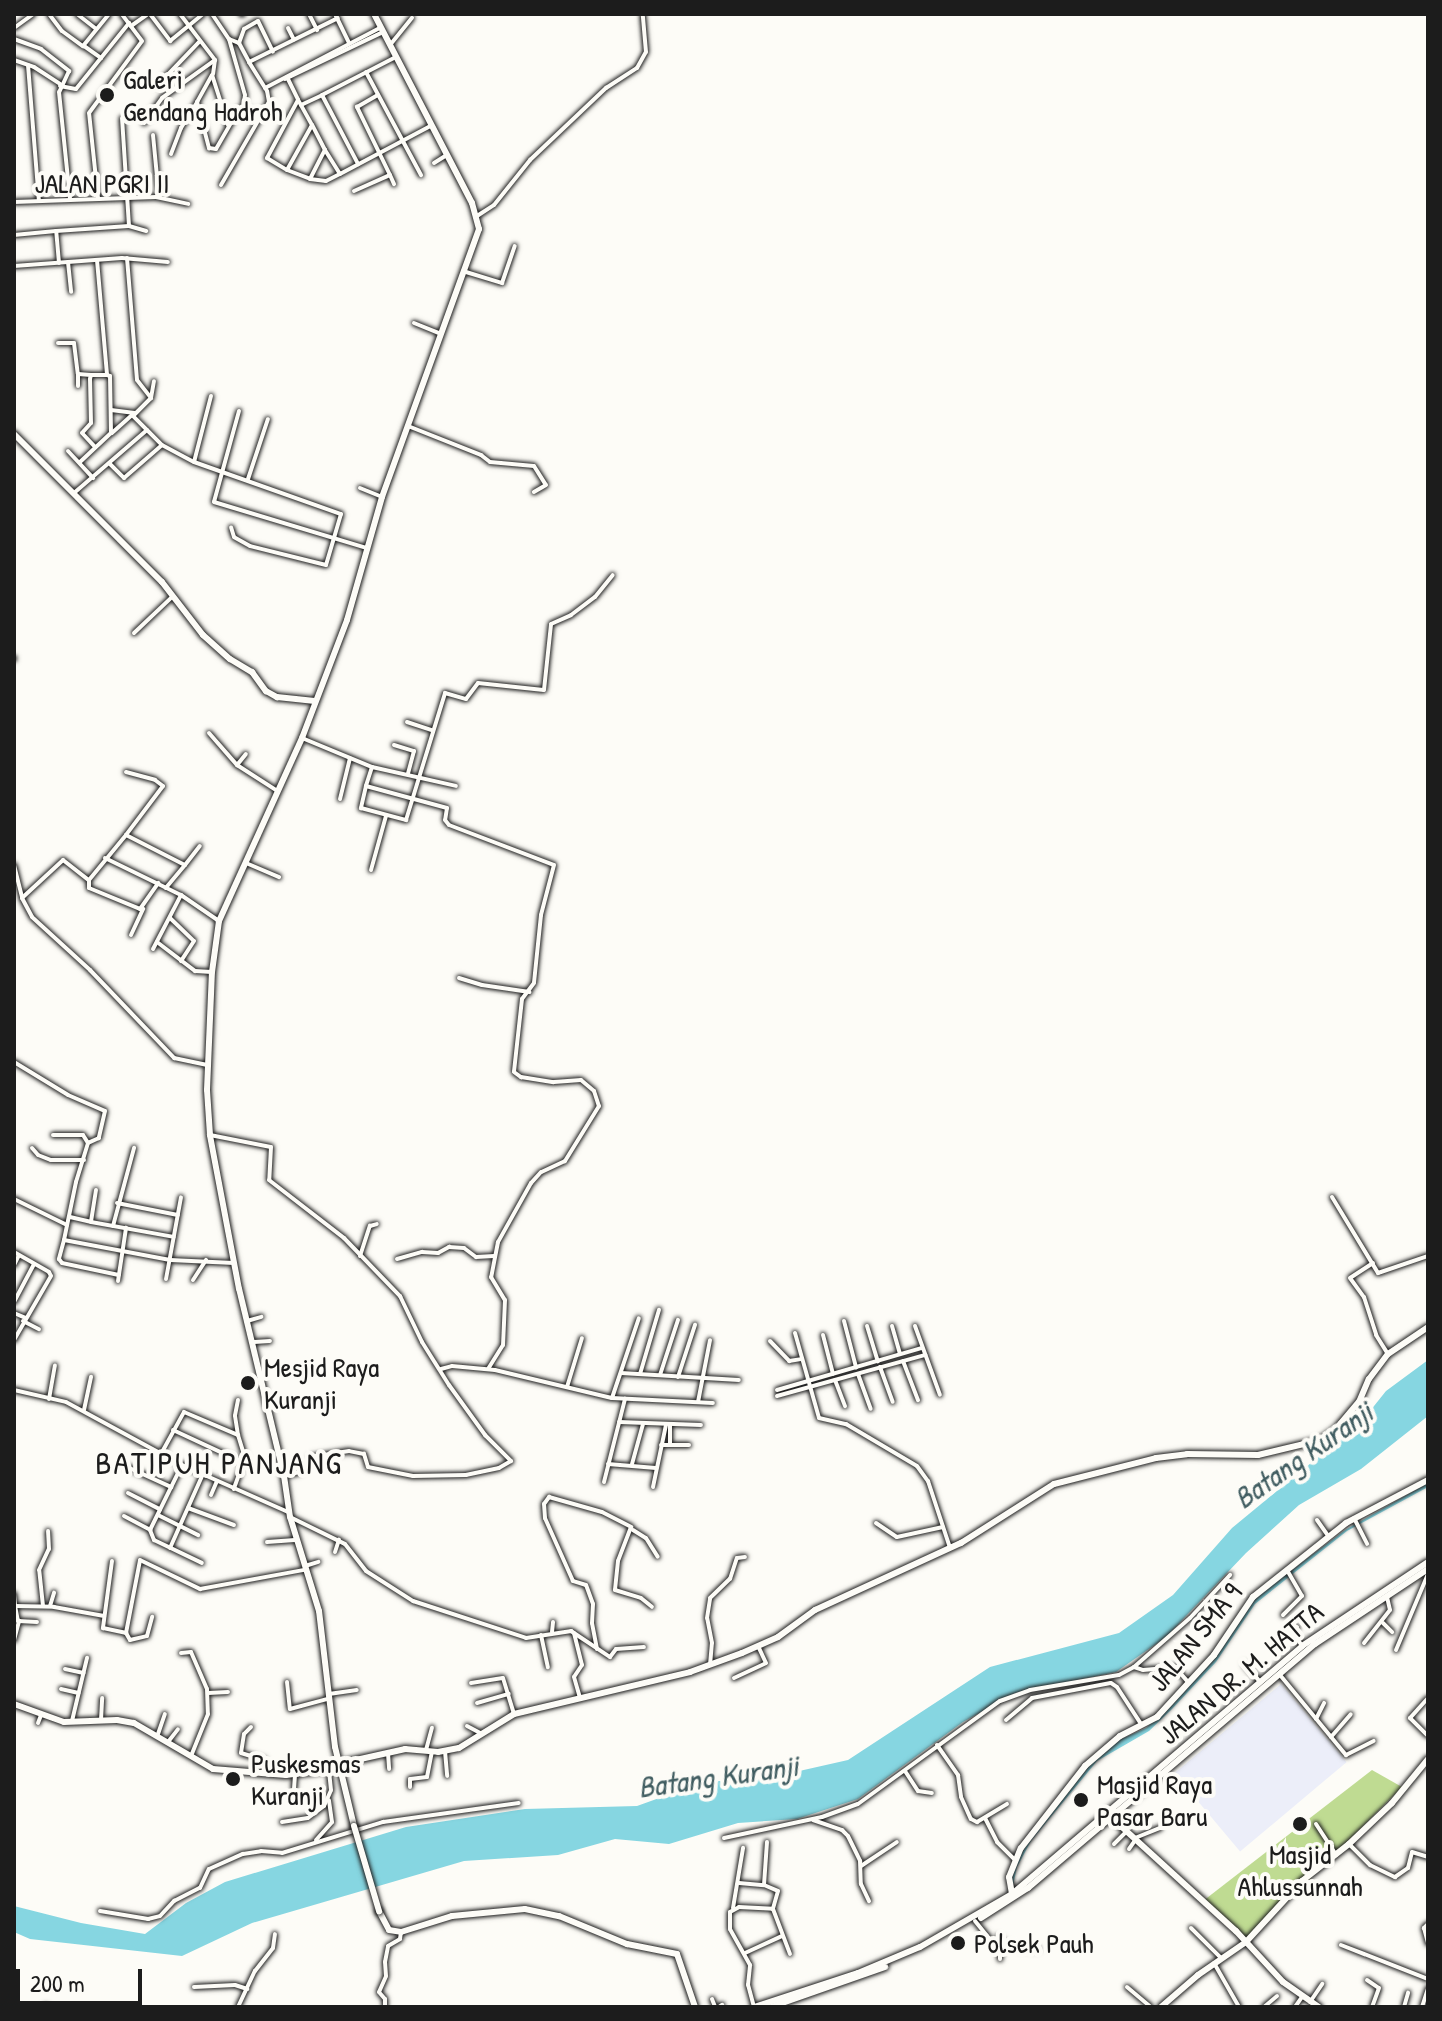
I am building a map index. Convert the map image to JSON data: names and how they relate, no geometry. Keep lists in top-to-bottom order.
{
  "streets": {
    "street": ["JALAN PGRI II", "JALAN SMA 9", "JALAN DR. M. HATTA"]
  },
  "crossings": [
    ["JALAN SMA 9", "JALAN DR. M. HATTA"]
  ],
  "districts": ["BATIPUH PANJANG"],
  "water": ["Batang Kuranji"],
  "places": [
    "Galeri Gendang Hadroh",
    "Mesjid Raya Kuranji",
    "Puskesmas Kuranji",
    "Masjid Raya Pasar Baru",
    "Masjid Ahlussunnah",
    "Polsek Pauh"
  ],
  "scale_bar": "200 m"
}
